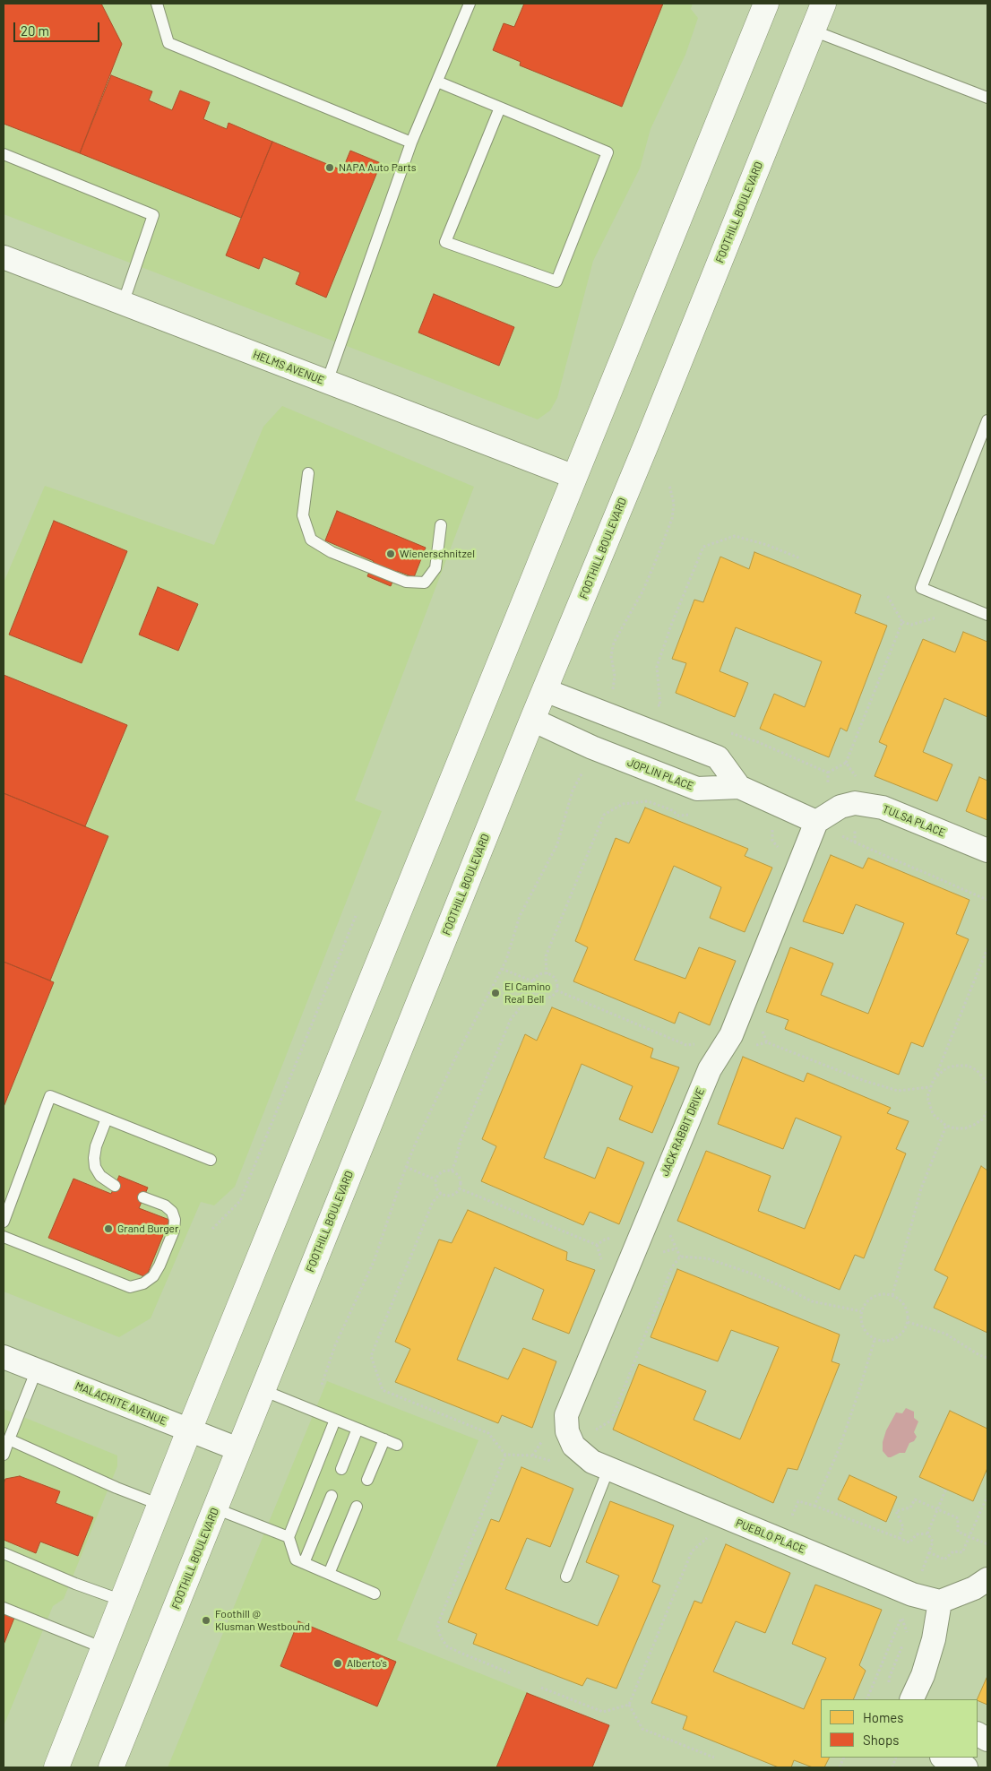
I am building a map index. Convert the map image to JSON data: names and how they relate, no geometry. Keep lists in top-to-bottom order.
{
  "streets": {
    "main road": ["FOOTHILL BOULEVARD"],
    "street": [
      "HELMS AVENUE",
      "JOPLIN PLACE",
      "TULSA PLACE",
      "JACK RABBIT DRIVE",
      "MALACHITE AVENUE",
      "PUEBLO PLACE"
    ]
  },
  "crossings": [
    ["FOOTHILL BOULEVARD", "JOPLIN PLACE"],
    ["FOOTHILL BOULEVARD", "MALACHITE AVENUE"],
    ["JOPLIN PLACE", "TULSA PLACE"],
    ["JOPLIN PLACE", "JACK RABBIT DRIVE"],
    ["TULSA PLACE", "JACK RABBIT DRIVE"],
    ["JACK RABBIT DRIVE", "PUEBLO PLACE"]
  ],
  "places": [
    "NAPA Auto Parts",
    "Wienerschnitzel",
    "El Camino Real Bell",
    "Grand Burger",
    "Foothill @ Klusman Westbound",
    "Alberto's"
  ],
  "legend": ["Homes", "Shops"],
  "scale_bar": "20 m"
}
